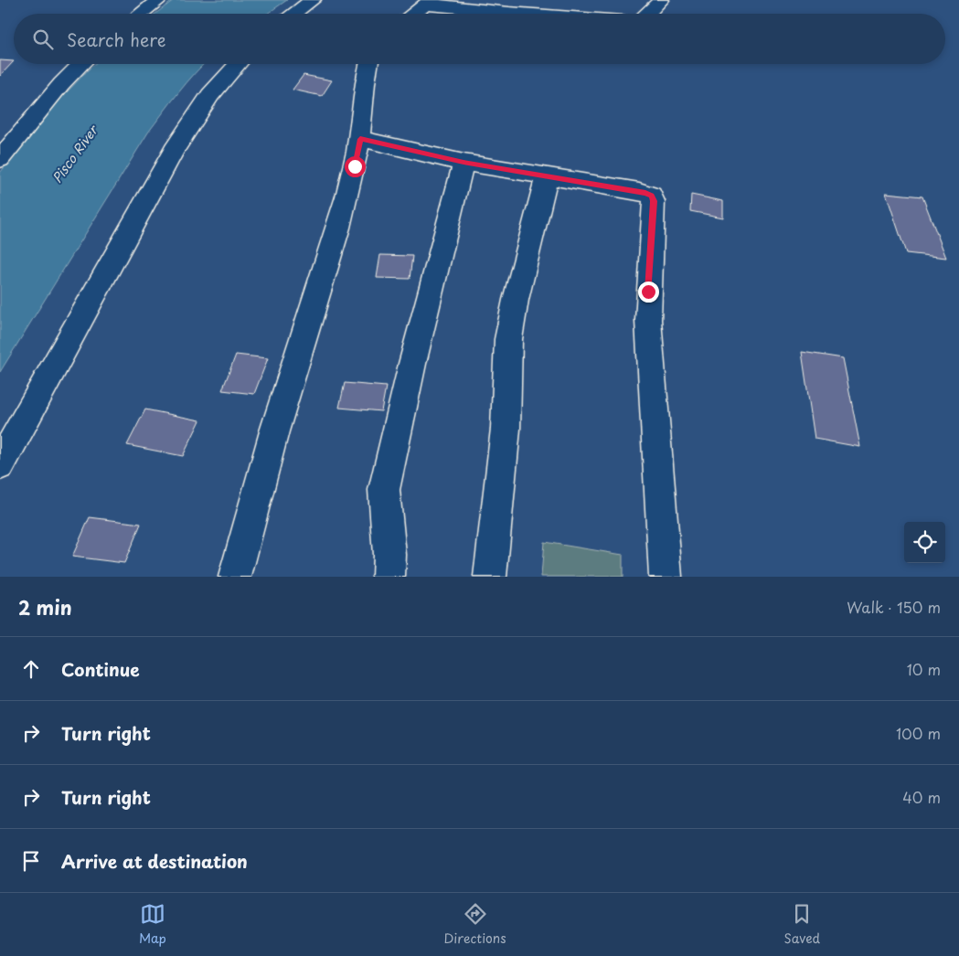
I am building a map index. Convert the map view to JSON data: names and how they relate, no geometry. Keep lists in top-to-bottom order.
{
  "water": ["Pisco River"],
  "page": {
    "search": "Search here",
    "heading": ["2 min", "Walk · 150 m"],
    "list": [
      ["Continue", "10 m"],
      ["Turn right", "100 m"],
      ["Turn right", "40 m"],
      "Arrive at destination"
    ],
    "nav": ["Map", "Directions", "Saved"]
  }
}
